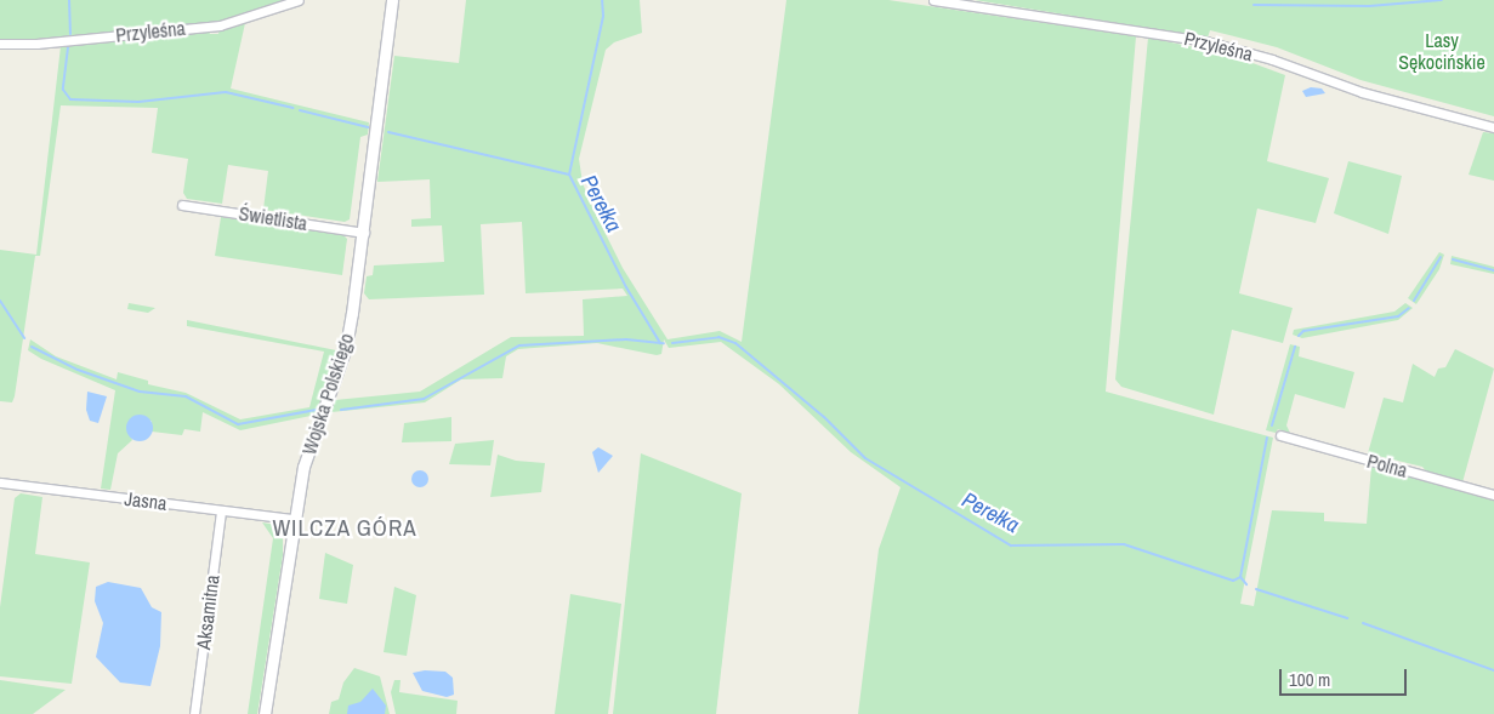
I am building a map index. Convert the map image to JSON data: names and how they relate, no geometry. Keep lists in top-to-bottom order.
{
  "streets": {
    "street": [
      "Przyleśna",
      "Świetlista",
      "Wojska Polskiego",
      "Polna",
      "Jasna",
      "Aksamitna"
    ]
  },
  "crossings": [
    ["Świetlista", "Wojska Polskiego"],
    ["Wojska Polskiego", "Jasna"],
    ["Jasna", "Aksamitna"]
  ],
  "districts": ["WILCZA GÓRA"],
  "water": ["Perełka"],
  "parks": ["Lasy Sękocińskie"],
  "scale_bar": "100 m"
}
